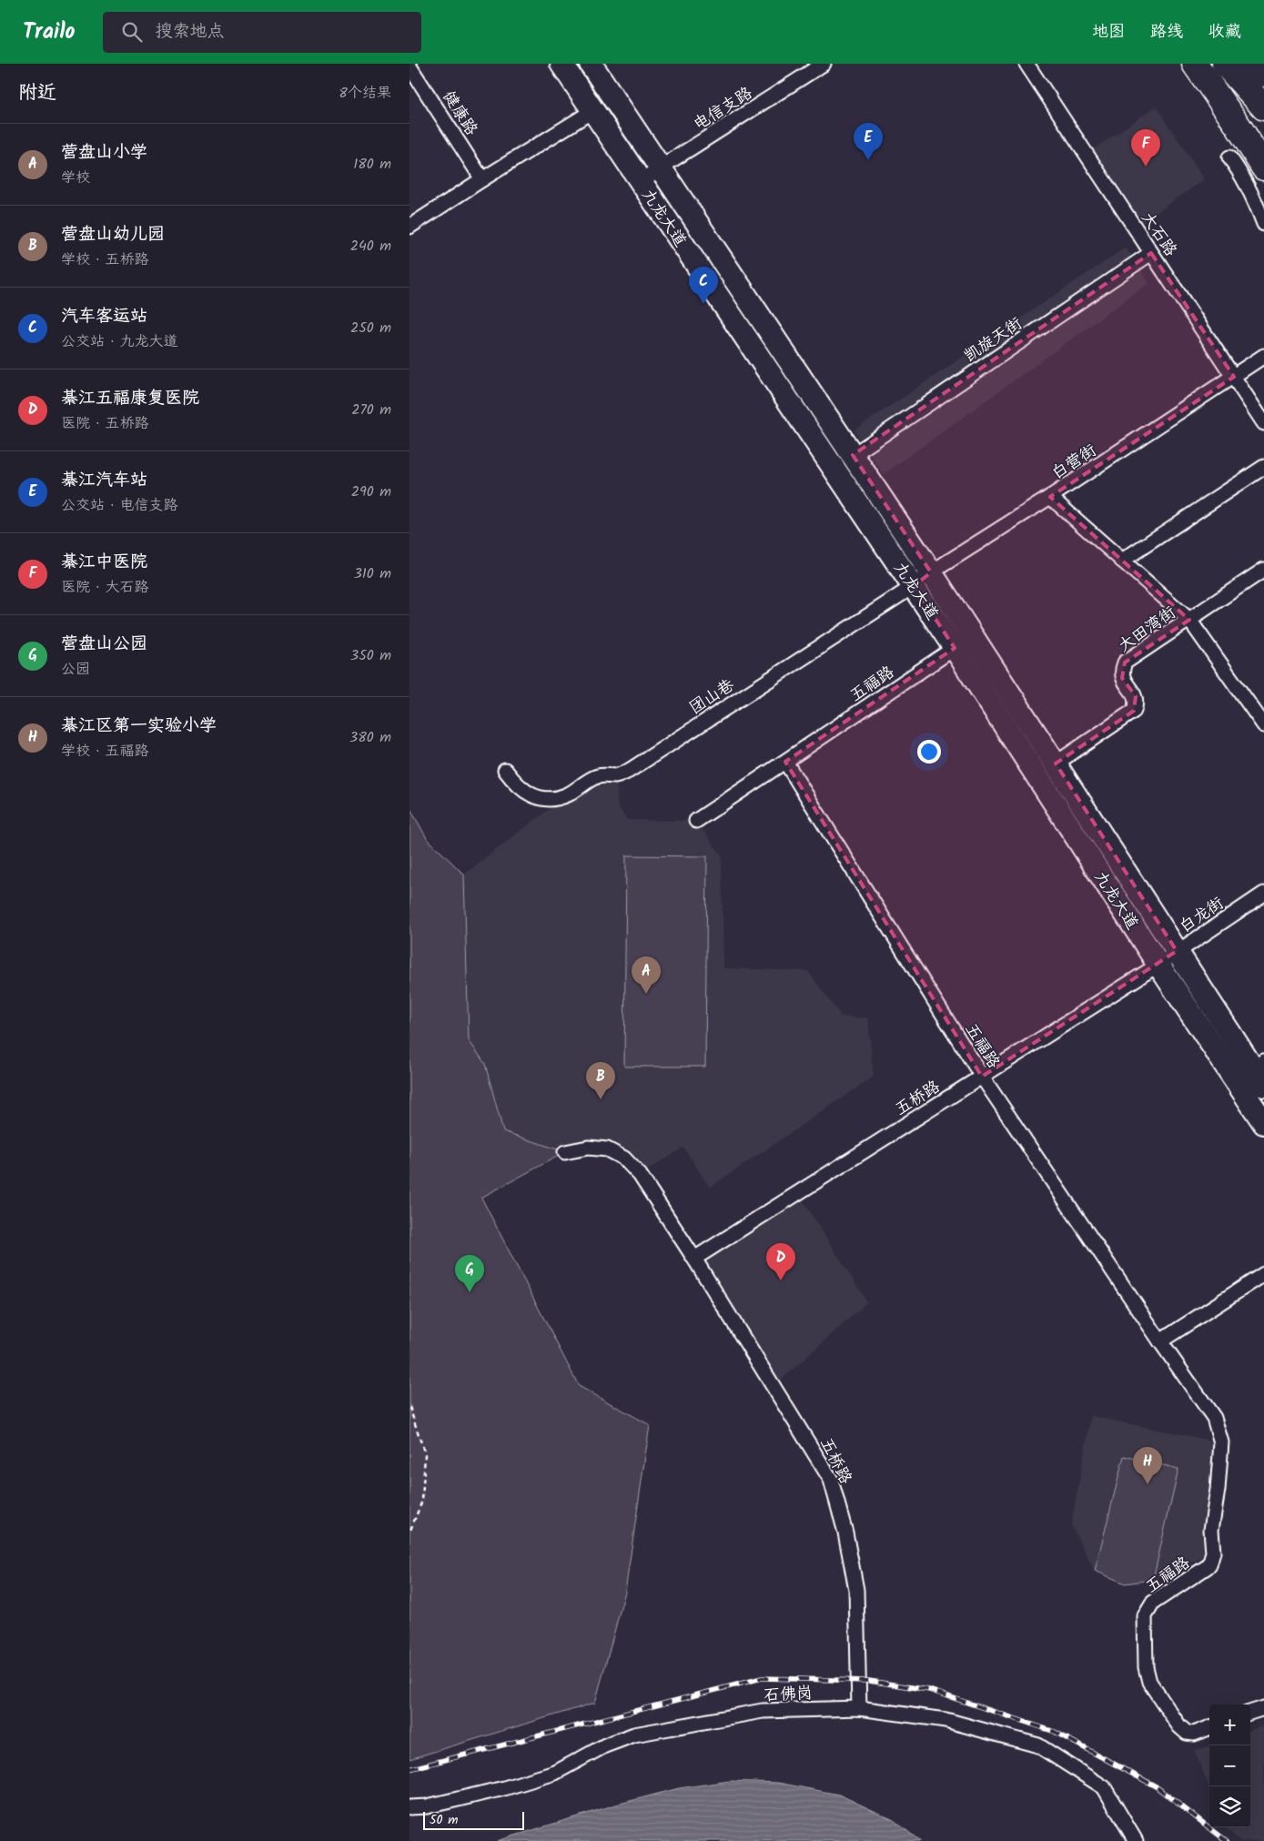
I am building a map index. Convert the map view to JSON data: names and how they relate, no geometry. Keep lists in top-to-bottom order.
{
  "streets": {
    "main road": ["九龙大道"],
    "street": [
      "电信支路",
      "健康路",
      "大石路",
      "凯旋天街",
      "白营街",
      "大田湾街",
      "五福路",
      "团山巷",
      "白龙街",
      "五桥路",
      "石佛岗"
    ]
  },
  "crossings": [
    ["电信支路", "九龙大道"],
    ["九龙大道", "凯旋天街"],
    ["九龙大道", "白营街"],
    ["九龙大道", "大田湾街"],
    ["九龙大道", "五福路"],
    ["九龙大道", "团山巷"],
    ["九龙大道", "白龙街"],
    ["九龙大道", "五桥路"],
    ["大石路", "凯旋天街"],
    ["大石路", "白营街"],
    ["白营街", "团山巷"],
    ["五福路", "五桥路"],
    ["白龙街", "五桥路"],
    ["五桥路", "石佛岗"]
  ],
  "scale_bar": "50 m",
  "page": {
    "header": "Trailo",
    "search": "搜索地点",
    "nav": ["地图", "路线", "收藏"],
    "heading": ["附近", "8个结果"],
    "list": [
      {
        "mark": "A",
        "name": "营盘山小学",
        "note": "学校",
        "value": "180 m"
      },
      {
        "mark": "B",
        "name": "营盘山幼儿园",
        "note": "学校 · 五桥路",
        "value": "240 m"
      },
      {
        "mark": "C",
        "name": "汽车客运站",
        "note": "公交站 · 九龙大道",
        "value": "250 m"
      },
      {
        "mark": "D",
        "name": "綦江五福康复医院",
        "note": "医院 · 五桥路",
        "value": "270 m"
      },
      {
        "mark": "E",
        "name": "綦江汽车站",
        "note": "公交站 · 电信支路",
        "value": "290 m"
      },
      {
        "mark": "F",
        "name": "綦江中医院",
        "note": "医院 · 大石路",
        "value": "310 m"
      },
      {
        "mark": "G",
        "name": "营盘山公园",
        "note": "公园",
        "value": "350 m"
      },
      {
        "mark": "H",
        "name": "綦江区第一实验小学",
        "note": "学校 · 五福路",
        "value": "380 m"
      }
    ],
    "pins": [
      "E",
      "F",
      "C",
      "A",
      "B",
      "D",
      "G",
      "H"
    ],
    "map_buttons": ["+", "−"],
    "scale": "50 m"
  }
}
